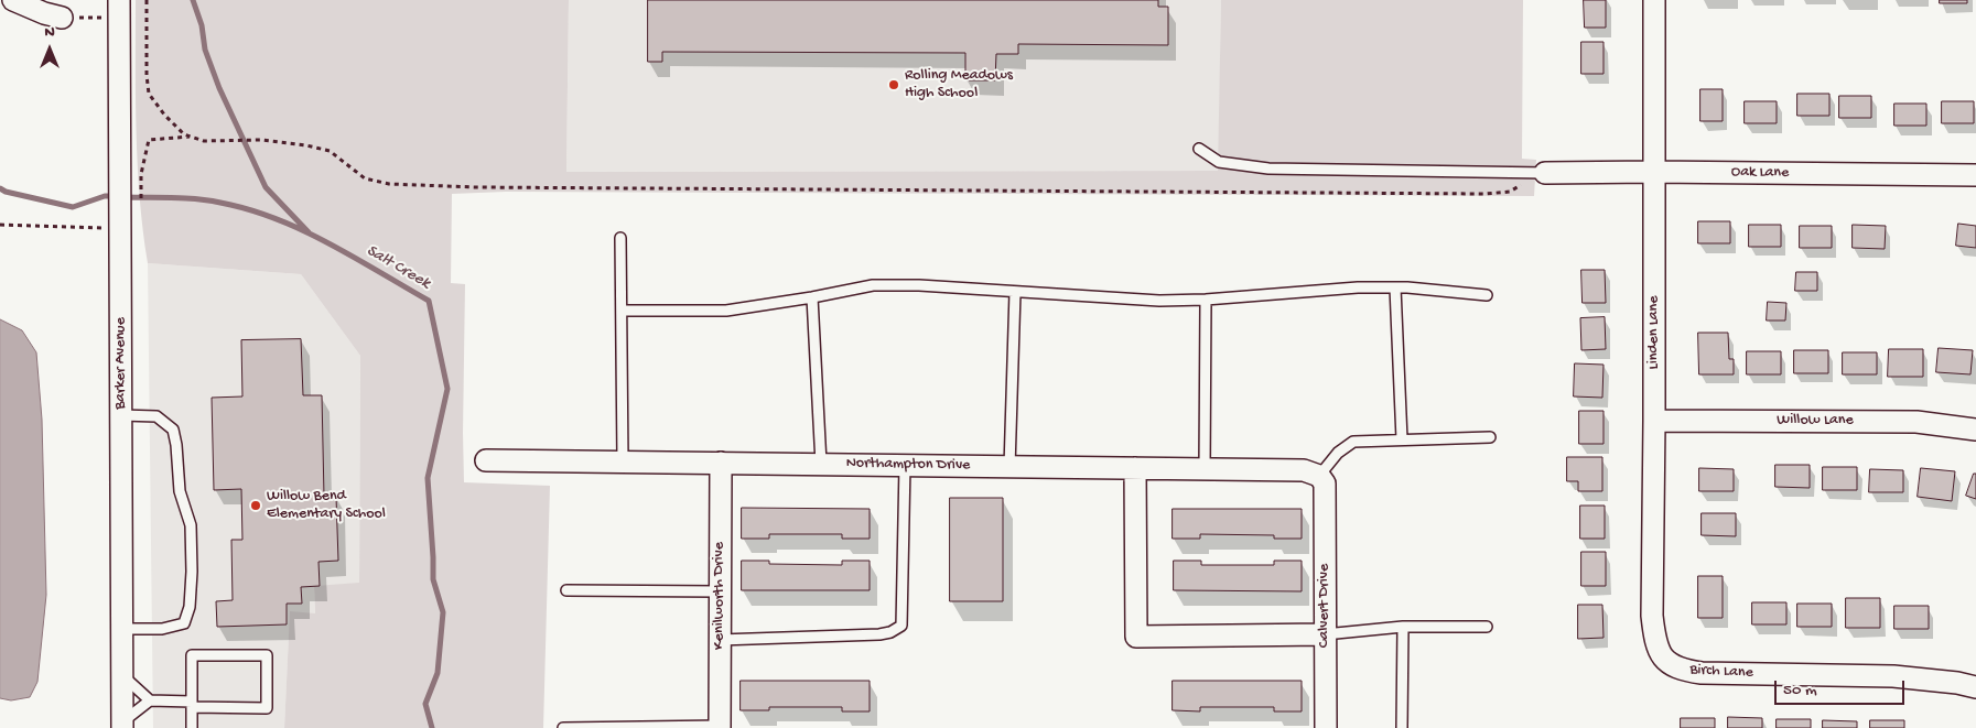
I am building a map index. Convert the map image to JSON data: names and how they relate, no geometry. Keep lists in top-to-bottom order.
{
  "streets": {
    "street": [
      "Oak Lane",
      "Linden Lane",
      "Barker Avenue",
      "Willow Lane",
      "Northampton Drive",
      "Kenilworth Drive",
      "Calvert Drive",
      "Birch Lane"
    ]
  },
  "crossings": [
    ["Oak Lane", "Linden Lane"],
    ["Linden Lane", "Willow Lane"],
    ["Linden Lane", "Birch Lane"],
    ["Northampton Drive", "Kenilworth Drive"],
    ["Northampton Drive", "Calvert Drive"]
  ],
  "water": ["Salt Creek"],
  "places": ["Rolling Meadows High School", "Willow Bend Elementary School"],
  "scale_bar": "50 m",
  "north": "top"
}
